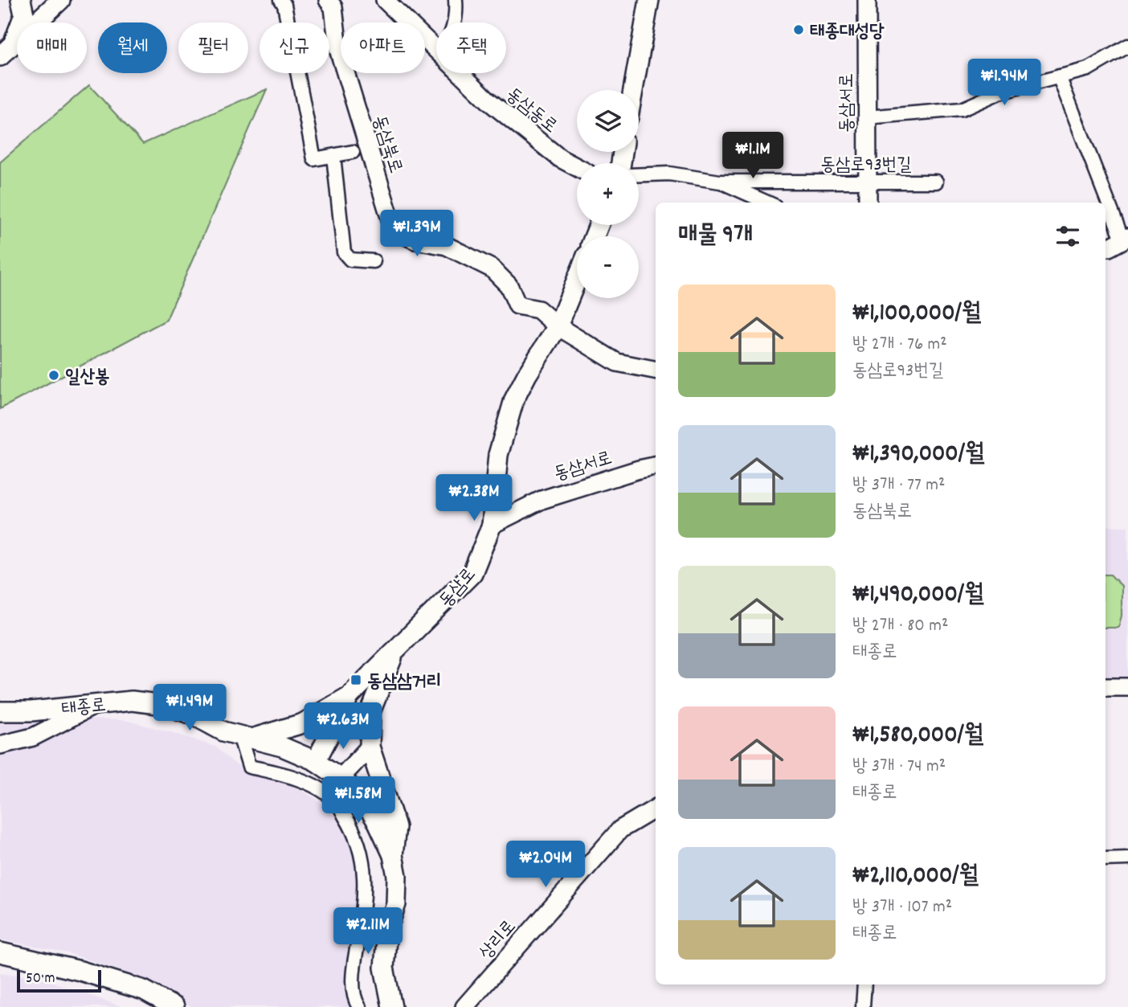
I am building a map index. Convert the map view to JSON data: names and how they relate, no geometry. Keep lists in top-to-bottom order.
{
  "streets": {
    "main road": ["동삼로", "태종로"],
    "street": [
      "동삼서로",
      "동삼동로",
      "동삼북로",
      "동삼로93번길",
      "상리로"
    ]
  },
  "crossings": [
    ["동삼서로", "동삼로93번길"],
    ["동삼서로", "동삼로"],
    ["동삼북로", "동삼로"],
    ["동삼로", "태종로"]
  ],
  "places": {
    "other": ["태종대성당", "일산봉"],
    "transit": ["동삼삼거리"]
  },
  "scale_bar": "50 m",
  "page": {
    "chip": [
      "매매",
      "월세",
      "필터",
      "신규",
      "아파트",
      "주택"
    ],
    "price": [
      "₩1.94M",
      "₩1.1M",
      "₩1.39M",
      "₩2.38M",
      "₩1.49M",
      "₩2.63M",
      "₩1.58M",
      "₩2.04M",
      "₩2.11M"
    ],
    "map_buttons": ["+", "−"],
    "heading": "매물 9개",
    "list": [
      {
        "name": "₩1,100,000/월",
        "note": "방 2개 · 76 m² · 동삼로93번길"
      },
      {
        "name": "₩1,390,000/월",
        "note": "방 3개 · 77 m² · 동삼북로"
      },
      {
        "name": "₩1,490,000/월",
        "note": "방 2개 · 80 m² · 태종로"
      },
      {
        "name": "₩1,580,000/월",
        "note": "방 3개 · 74 m² · 태종로"
      },
      {
        "name": "₩2,110,000/월",
        "note": "방 3개 · 107 m² · 태종로"
      }
    ],
    "scale": "50 m"
  }
}
